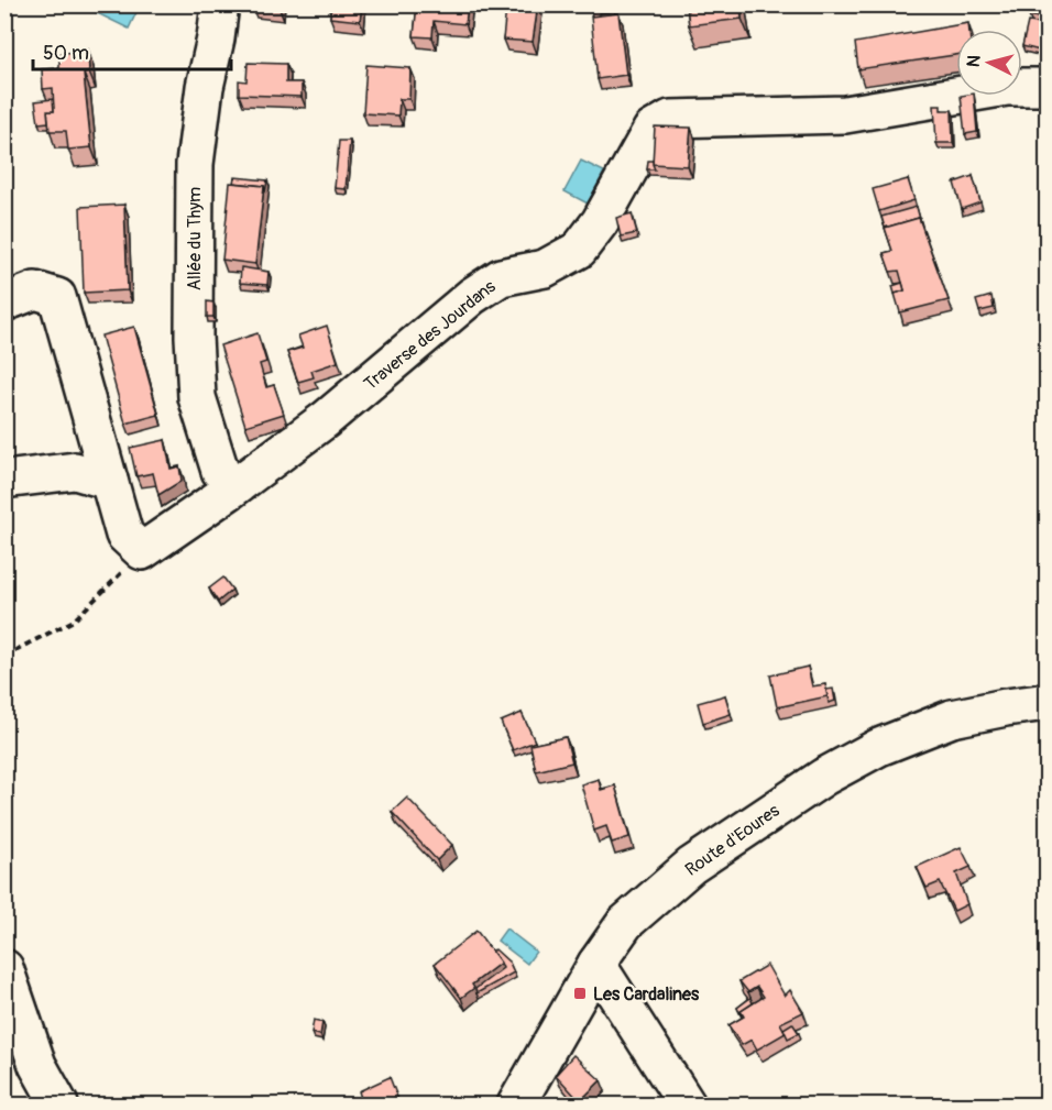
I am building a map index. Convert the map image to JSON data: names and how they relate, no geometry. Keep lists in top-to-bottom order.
{
  "streets": {
    "street": ["Allée du Thym", "Traverse des Jourdans", "Route d'Eoures"]
  },
  "places": {
    "transit": ["Les Cardalines"]
  },
  "scale_bar": "50 m",
  "north": "left"
}
